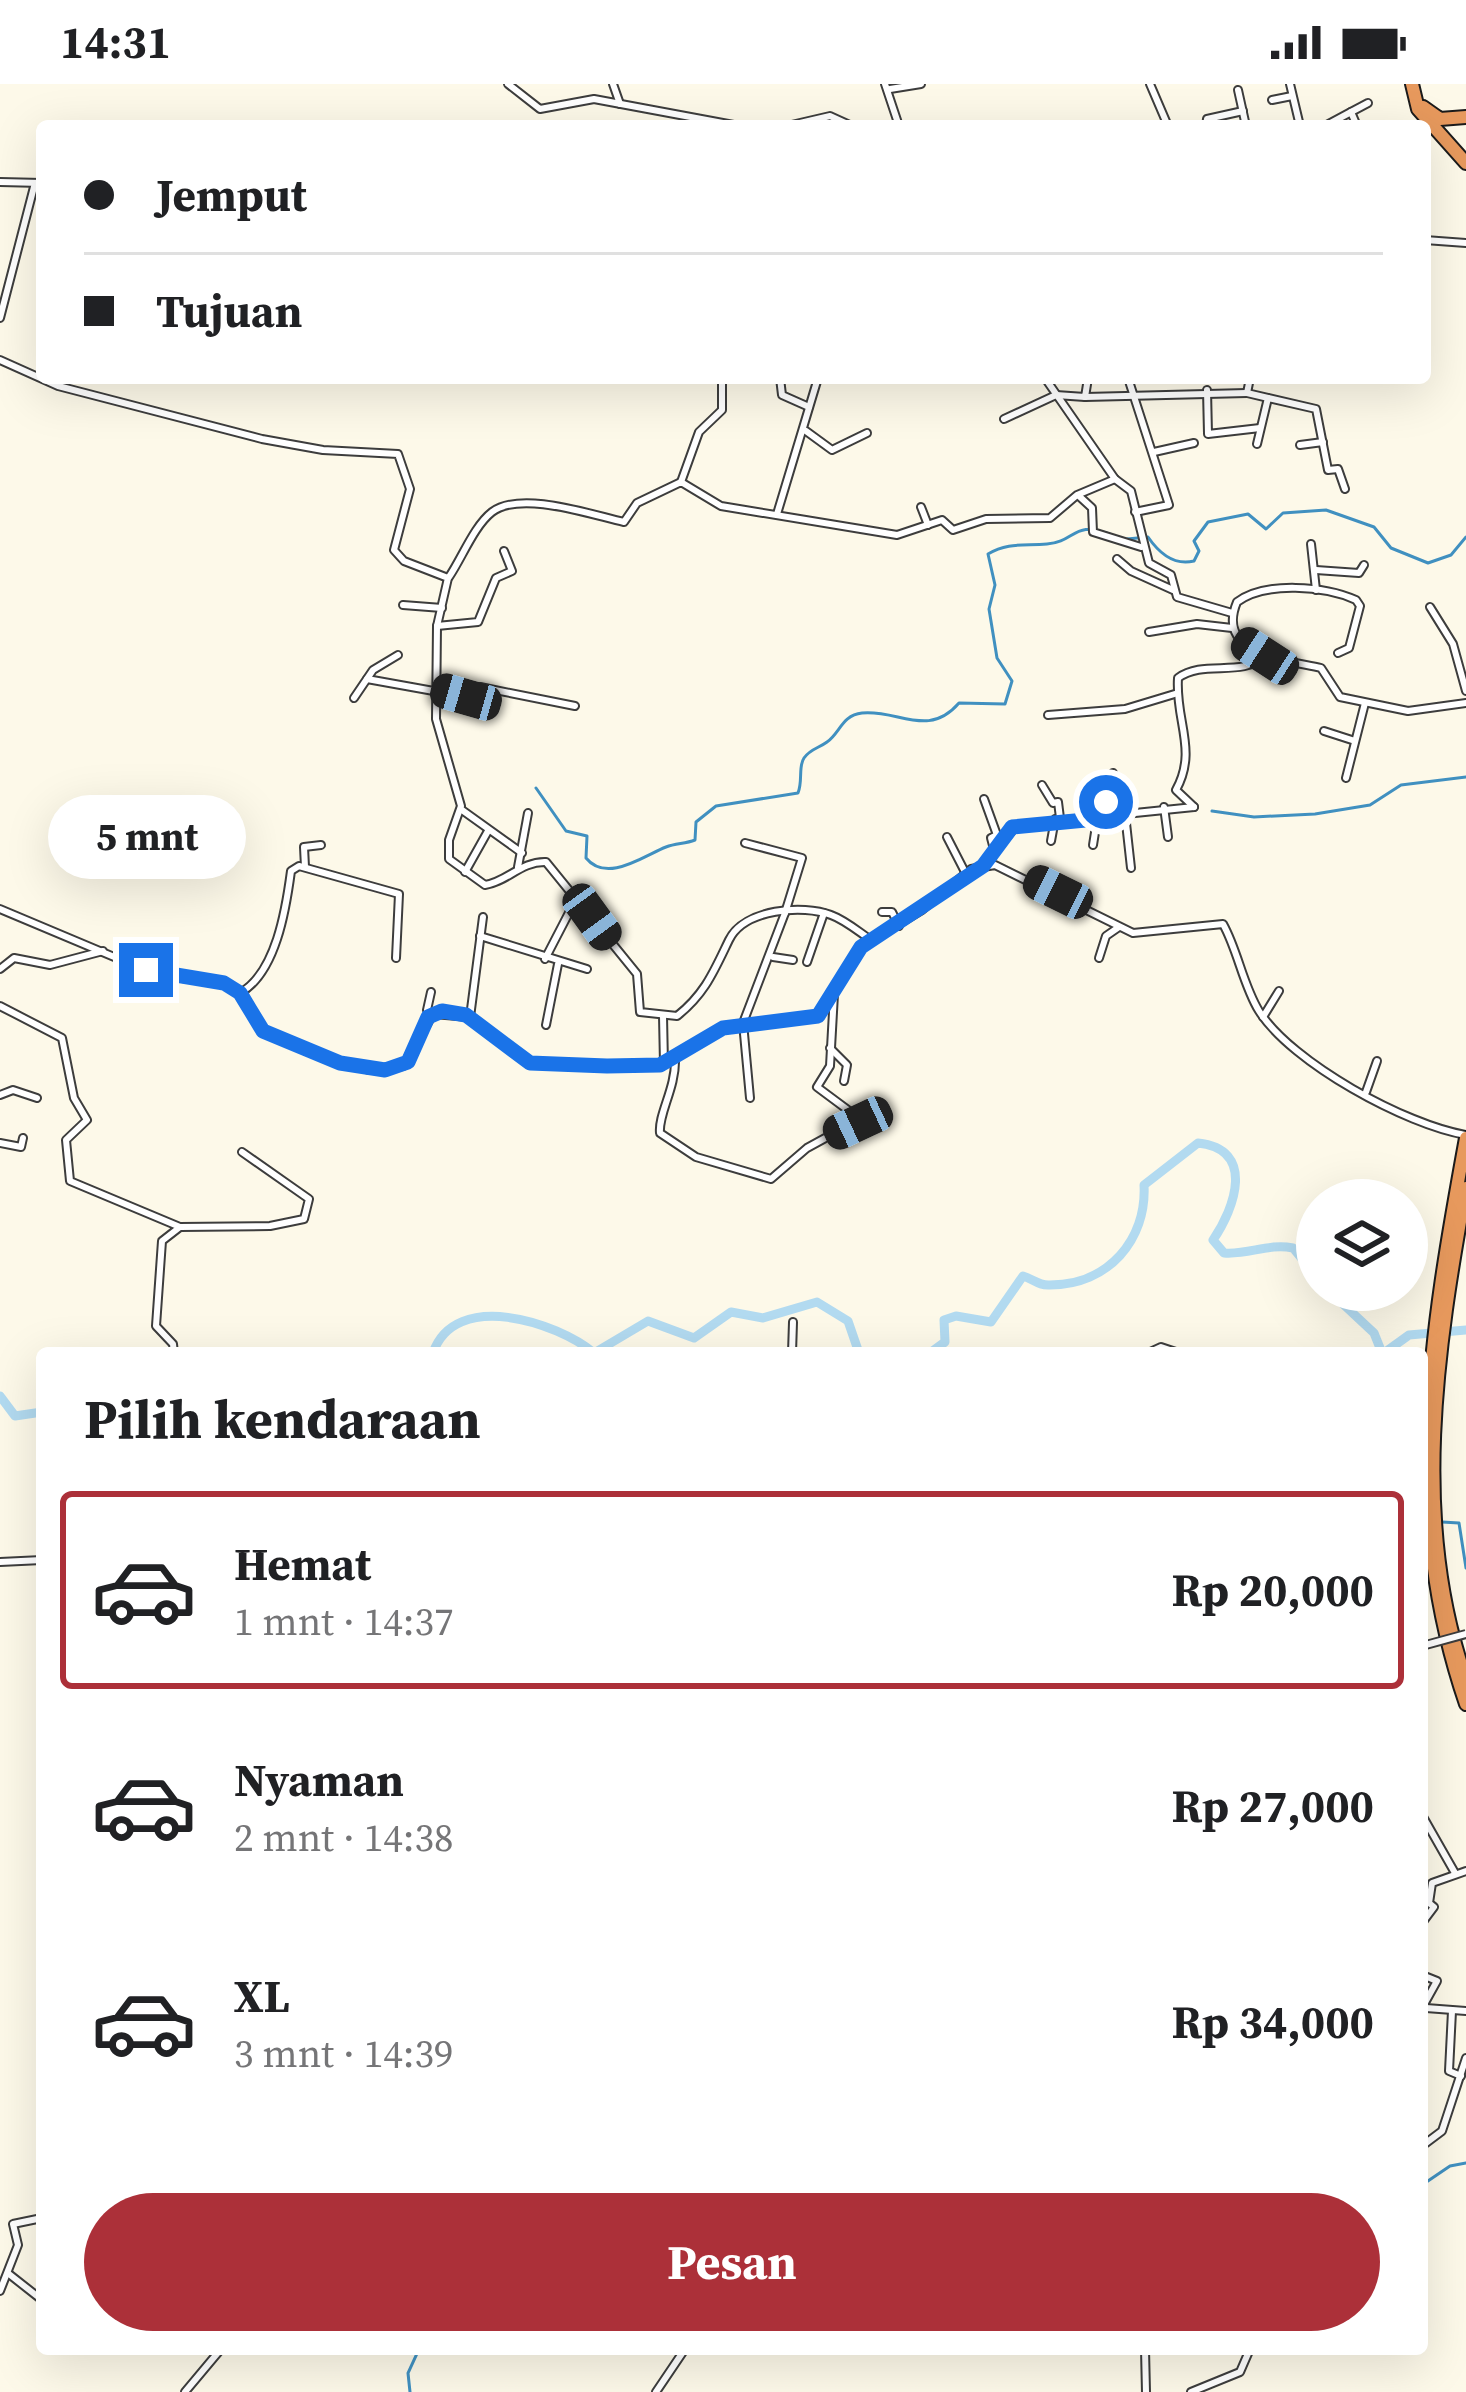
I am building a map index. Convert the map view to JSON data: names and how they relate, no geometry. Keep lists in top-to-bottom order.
{
  "page": {
    "status": "14:31",
    "banner": ["Jemput", "Tujuan"],
    "bubble": "5 mnt",
    "heading": "Pilih kendaraan",
    "list": [
      {
        "name": "Hemat",
        "note": "1 mnt · 14:37",
        "value": "Rp 20,000"
      },
      {
        "name": "Nyaman",
        "note": "2 mnt · 14:38",
        "value": "Rp 27,000"
      },
      {
        "name": "XL",
        "note": "3 mnt · 14:39",
        "value": "Rp 34,000"
      }
    ],
    "buttons": "Pesan"
  }
}
